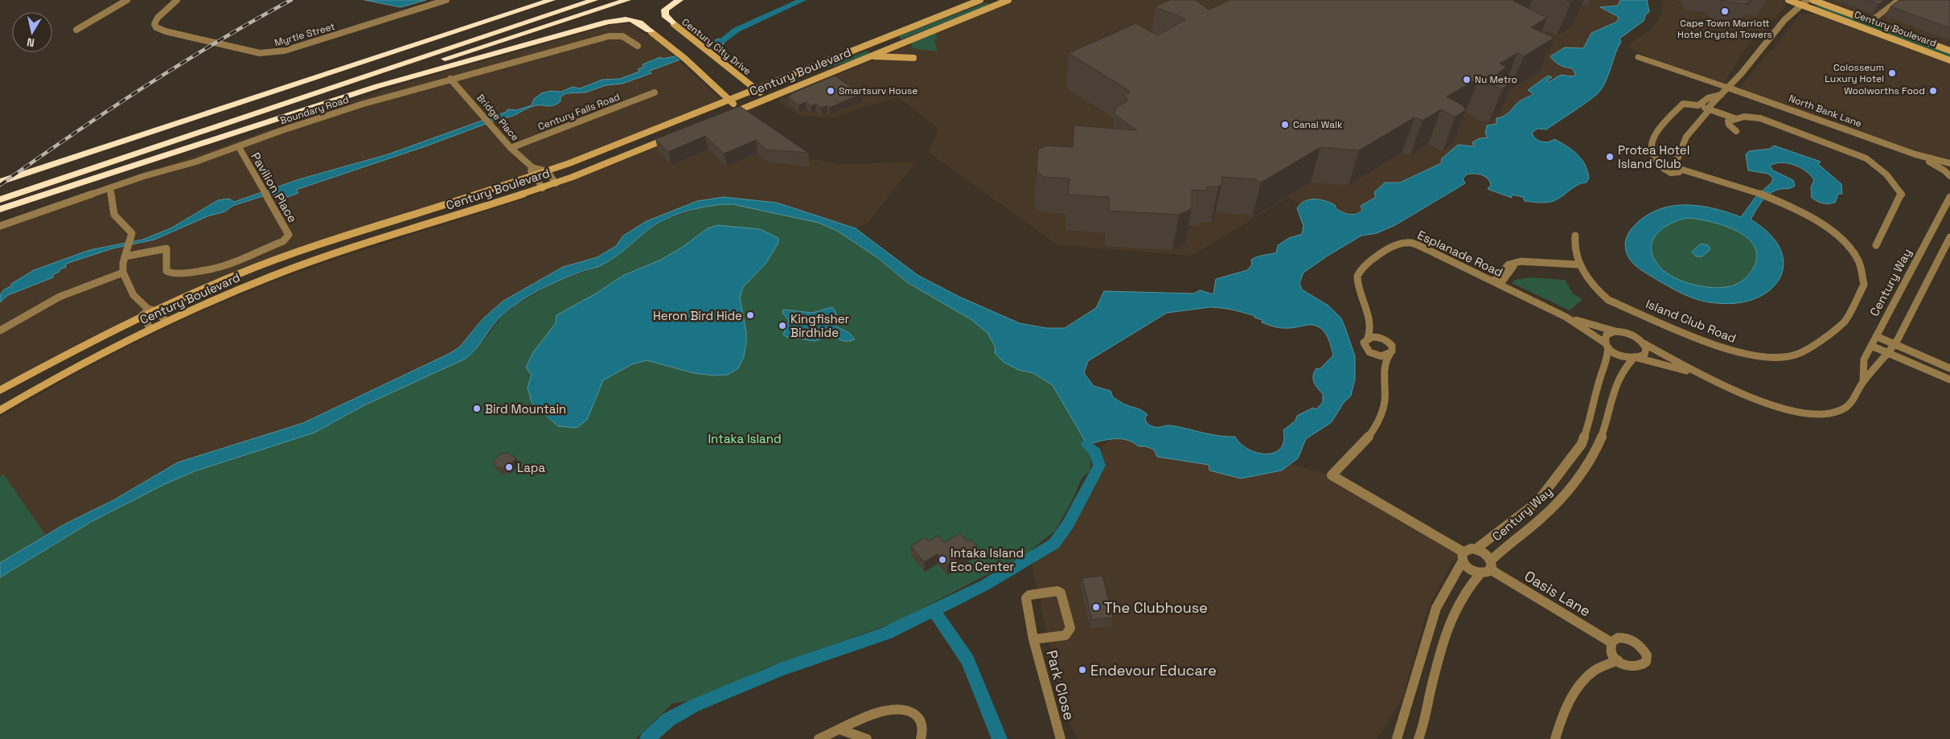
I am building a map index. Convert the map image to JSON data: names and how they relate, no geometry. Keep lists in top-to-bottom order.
{
  "streets": {
    "main road": ["Century Boulevard", "Century City Drive"],
    "street": [
      "Myrtle Street",
      "Boundary Road",
      "North Bank Lane",
      "Century Falls Road",
      "Bridge Place",
      "Pavilion Place",
      "Esplanade Road",
      "Century Way",
      "Island Club Road",
      "Oasis Lane",
      "Park Close"
    ]
  },
  "crossings": [
    ["Century Boulevard", "Century City Drive"],
    ["Century Boulevard", "Bridge Place"],
    ["Boundary Road", "Bridge Place"],
    ["Boundary Road", "Pavilion Place"],
    ["Century Falls Road", "Bridge Place"],
    ["Esplanade Road", "Century Way"],
    ["Century Way", "Oasis Lane"]
  ],
  "parks": ["Intaka Island"],
  "places": [
    "Cape Town Marriott Hotel Crystal Towers",
    "Colosseum Luxury Hotel",
    "Nu Metro",
    "Smartsurv House",
    "Woolworths Food",
    "Canal Walk",
    "Protea Hotel Island Club",
    "Heron Bird Hide",
    "Kingfisher Birdhide",
    "Bird Mountain",
    "Lapa",
    "Intaka Island Eco Center",
    "The Clubhouse",
    "Endevour Educare"
  ],
  "north": "bottom"
}
